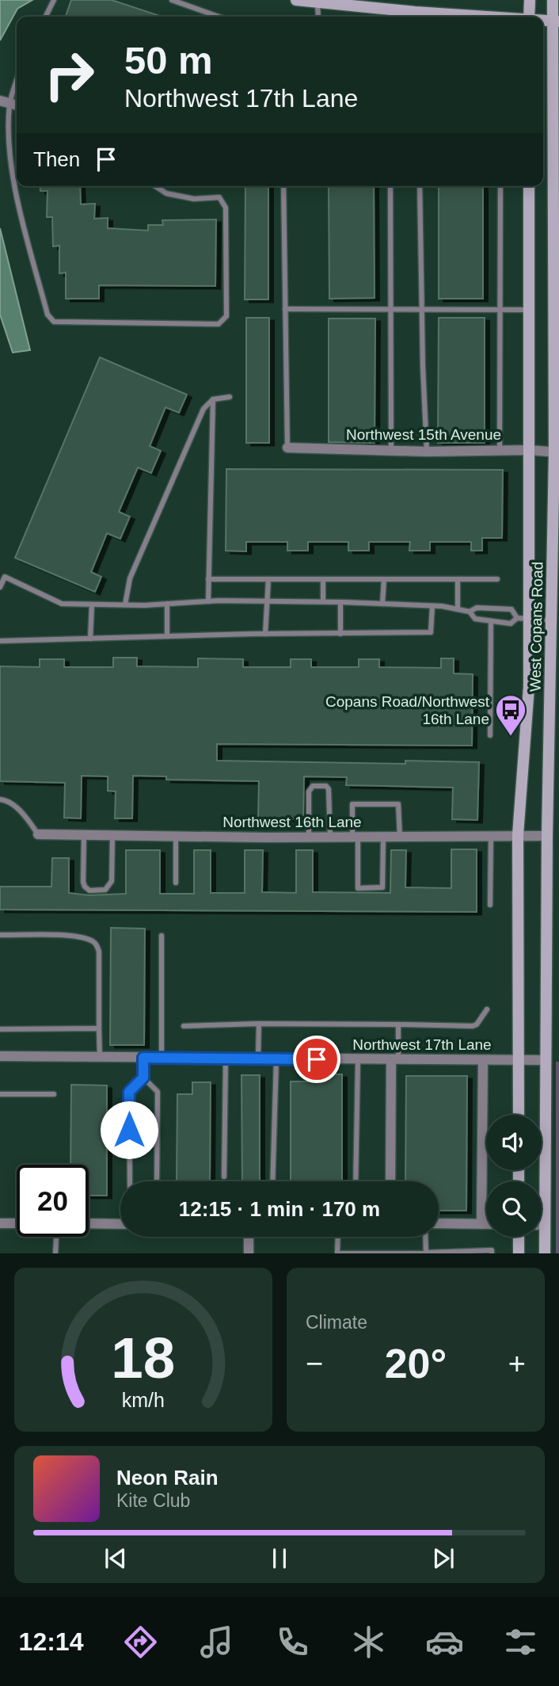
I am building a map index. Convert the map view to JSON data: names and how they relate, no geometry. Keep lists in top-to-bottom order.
{
  "streets": {
    "main road": ["West Copans Road"],
    "street": ["Northwest 15th Avenue", "Northwest 16th Lane", "Northwest 17th Lane"]
  },
  "crossings": [
    ["Northwest 15th Avenue", "West Copans Road"],
    ["West Copans Road", "Northwest 16th Lane"],
    ["West Copans Road", "Northwest 17th Lane"]
  ],
  "places": {
    "bus stop": ["Copans Road/Northwest 16th Lane"]
  },
  "page": {
    "turn": ["50 m", "Northwest 17th Lane"],
    "then": "Then",
    "limit": "20",
    "trip": "12:15 · 1 min · 170 m",
    "tile": "Climate",
    "heat": ["−", "20°", "+"],
    "song": ["Neon Rain", "Kite Club"],
    "tabs": "12:14",
    "gauge": ["18", "km/h"]
  }
}
